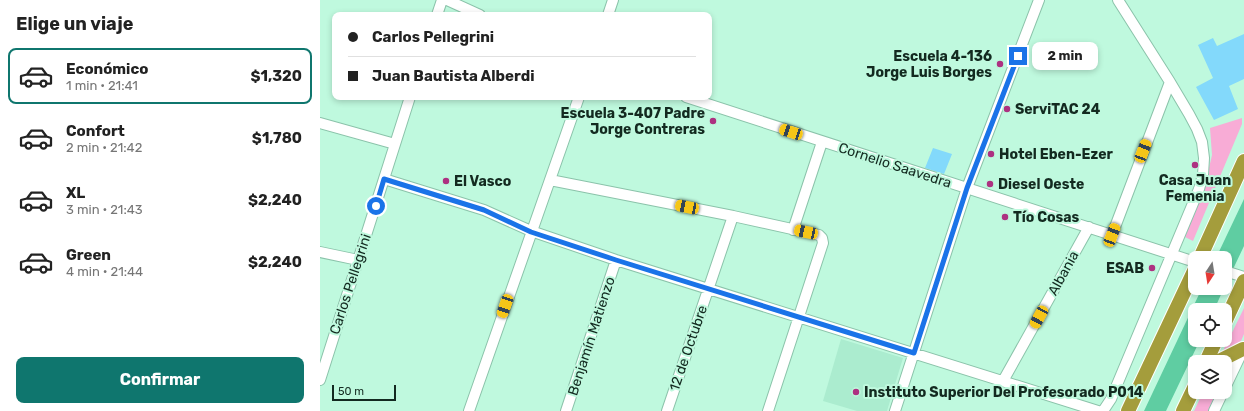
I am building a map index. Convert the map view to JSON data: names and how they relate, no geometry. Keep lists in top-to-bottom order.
{
  "streets": {
    "street": [
      "Cornelio Saavedra",
      "Albania",
      "Carlos Pellegrini",
      "Benjamín Matienzo",
      "12 de Octubre"
    ]
  },
  "crossings": [
    ["Cornelio Saavedra", "Albania"]
  ],
  "places": [
    "Escuela 4-136 Jorge Luis Borges",
    "ServiTAC 24",
    "Escuela 3-407 Padre Jorge Contreras",
    "Hotel Eben-Ezer",
    "Casa Juan Femenia",
    "El Vasco",
    "Diesel Oeste",
    "Tío Cosas",
    "ESAB",
    "Instituto Superior Del Profesorado P014"
  ],
  "scale_bar": "50 m",
  "north": "bottom",
  "page": {
    "heading": "Elige un viaje",
    "banner": ["Carlos Pellegrini", "Juan Bautista Alberdi"],
    "bubble": "2 min",
    "list": [
      {
        "name": "Económico",
        "note": "1 min · 21:41",
        "value": "$1,320"
      },
      {
        "name": "Confort",
        "note": "2 min · 21:42",
        "value": "$1,780"
      },
      {
        "name": "XL",
        "note": "3 min · 21:43",
        "value": "$2,240"
      },
      {
        "name": "Green",
        "note": "4 min · 21:44",
        "value": "$2,240"
      }
    ],
    "buttons": "Confirmar",
    "scale": "50 m"
  }
}
